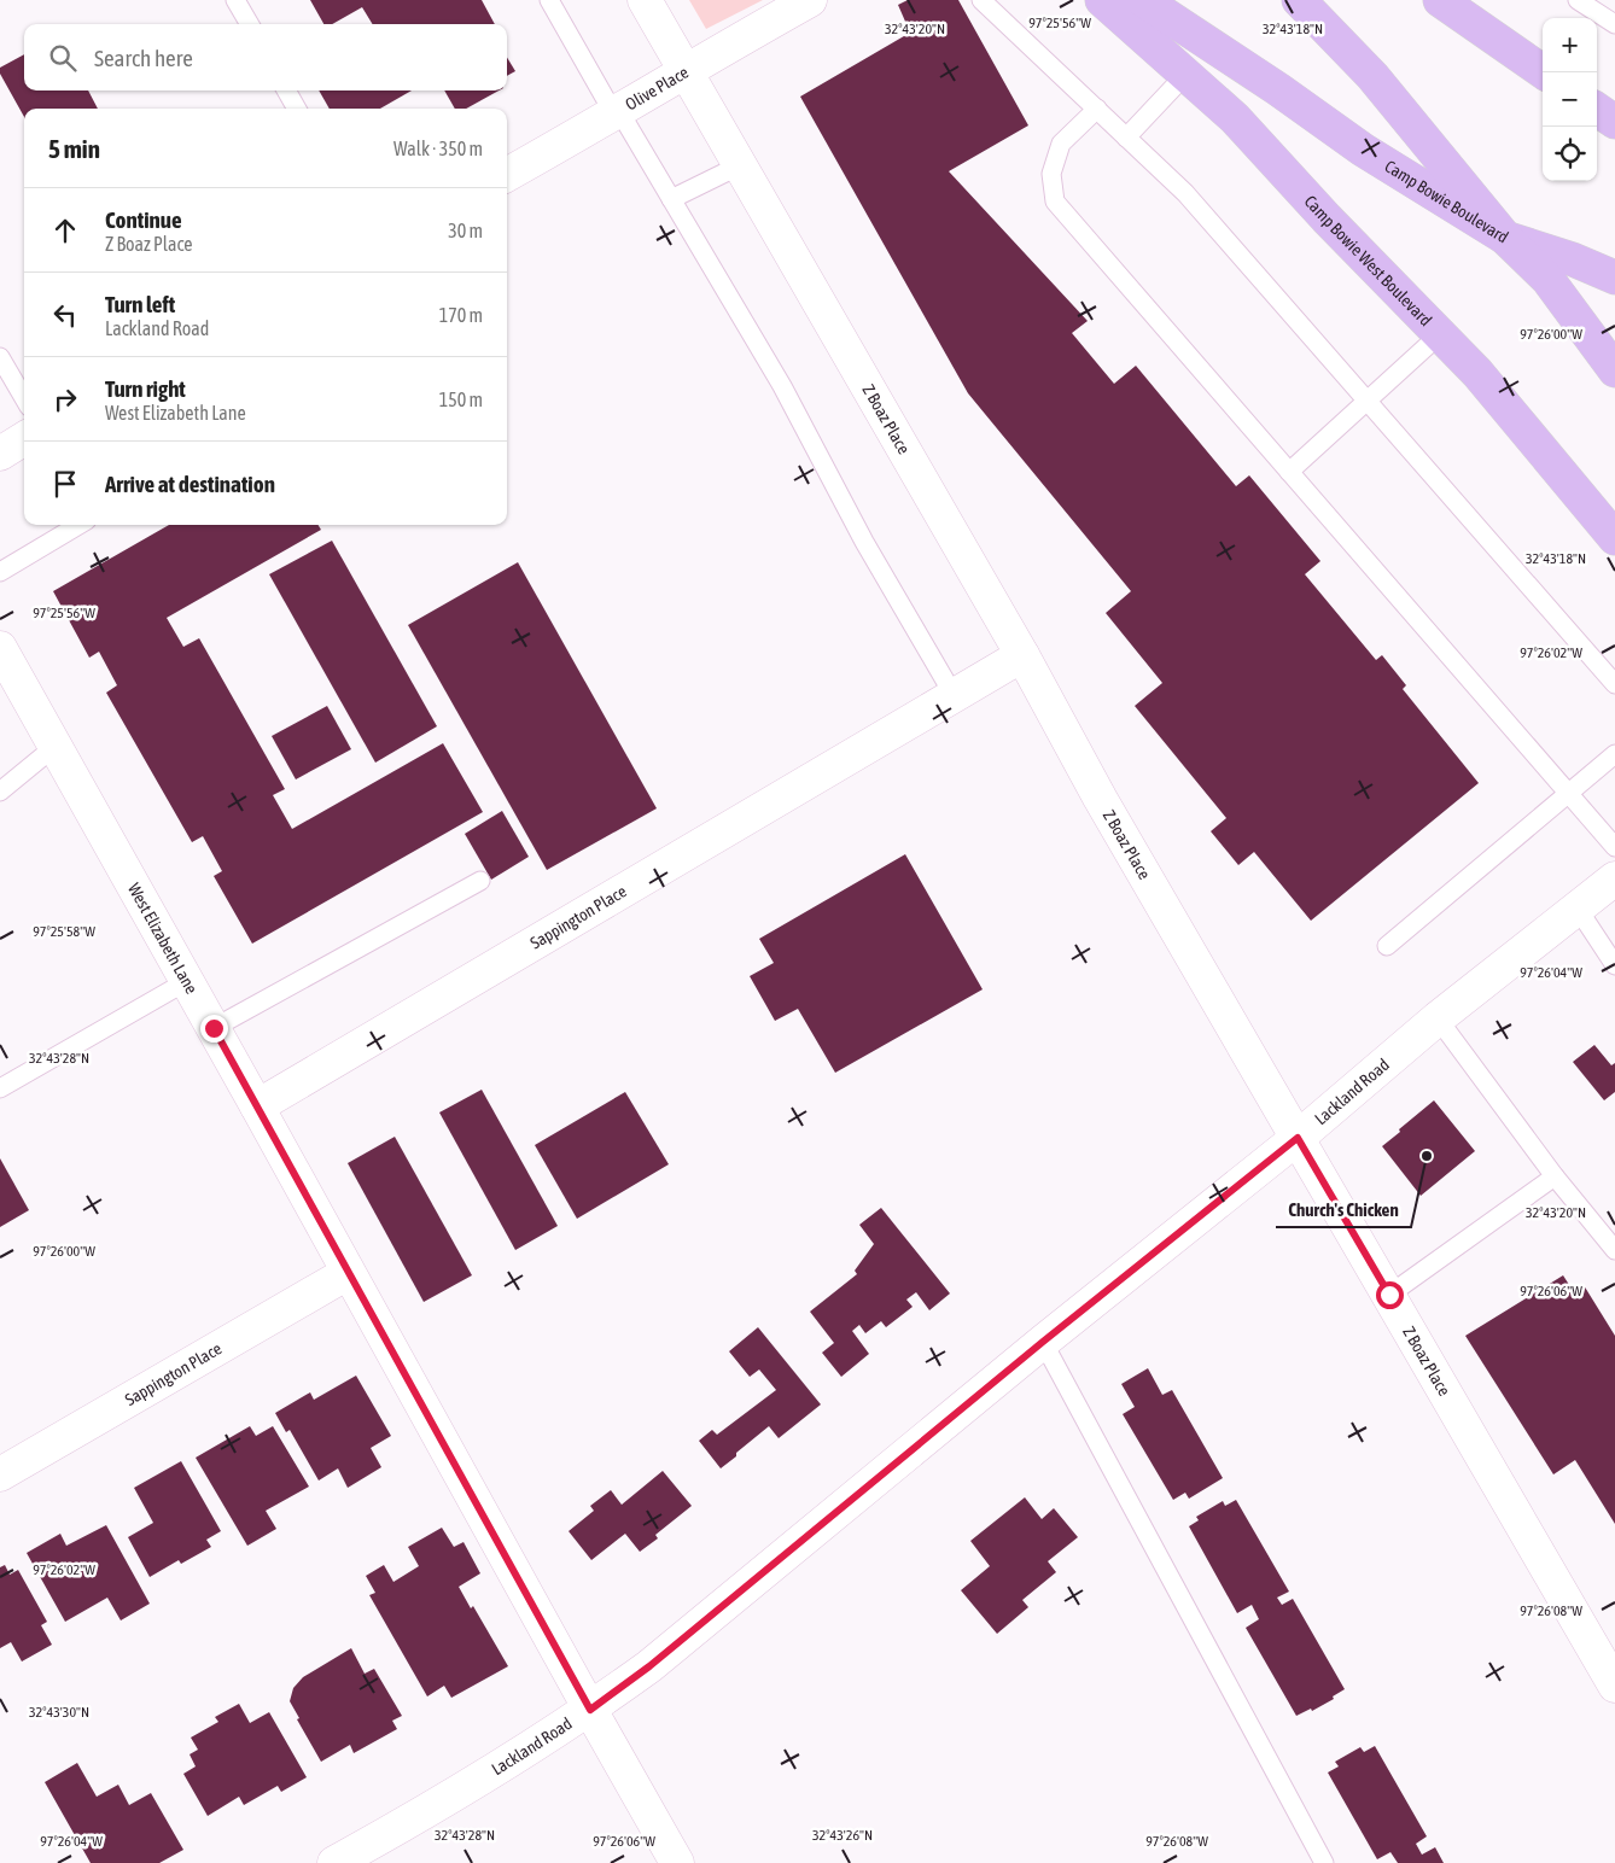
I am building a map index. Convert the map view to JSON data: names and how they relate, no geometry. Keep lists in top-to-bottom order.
{
  "streets": {
    "main road": ["Camp Bowie Boulevard", "Camp Bowie West Boulevard"],
    "street": [
      "Olive Place",
      "Z Boaz Place",
      "Sappington Place",
      "West Elizabeth Lane",
      "Lackland Road"
    ]
  },
  "crossings": [
    ["Olive Place", "Z Boaz Place"],
    ["Z Boaz Place", "Sappington Place"],
    ["Z Boaz Place", "Lackland Road"],
    ["Sappington Place", "West Elizabeth Lane"],
    ["West Elizabeth Lane", "Lackland Road"]
  ],
  "places": ["Church's Chicken"],
  "page": {
    "map_buttons": ["+", "−"],
    "search": "Search here",
    "heading": ["5 min", "Walk · 350 m"],
    "list": [
      ["Continue", "Z Boaz Place", "30 m"],
      ["Turn left", "Lackland Road", "170 m"],
      ["Turn right", "West Elizabeth Lane", "150 m"],
      "Arrive at destination"
    ]
  },
  "coordinates": [
    "97°25'56\"W",
    "32°43'20\"N",
    "32°43'18\"N",
    "97°26'00\"W",
    "97°26'02\"W",
    "97°25'58\"W",
    "97°26'04\"W",
    "32°43'28\"N",
    "97°26'06\"W",
    "97°26'08\"W",
    "32°43'30\"N",
    "32°43'26\"N"
  ]
}
